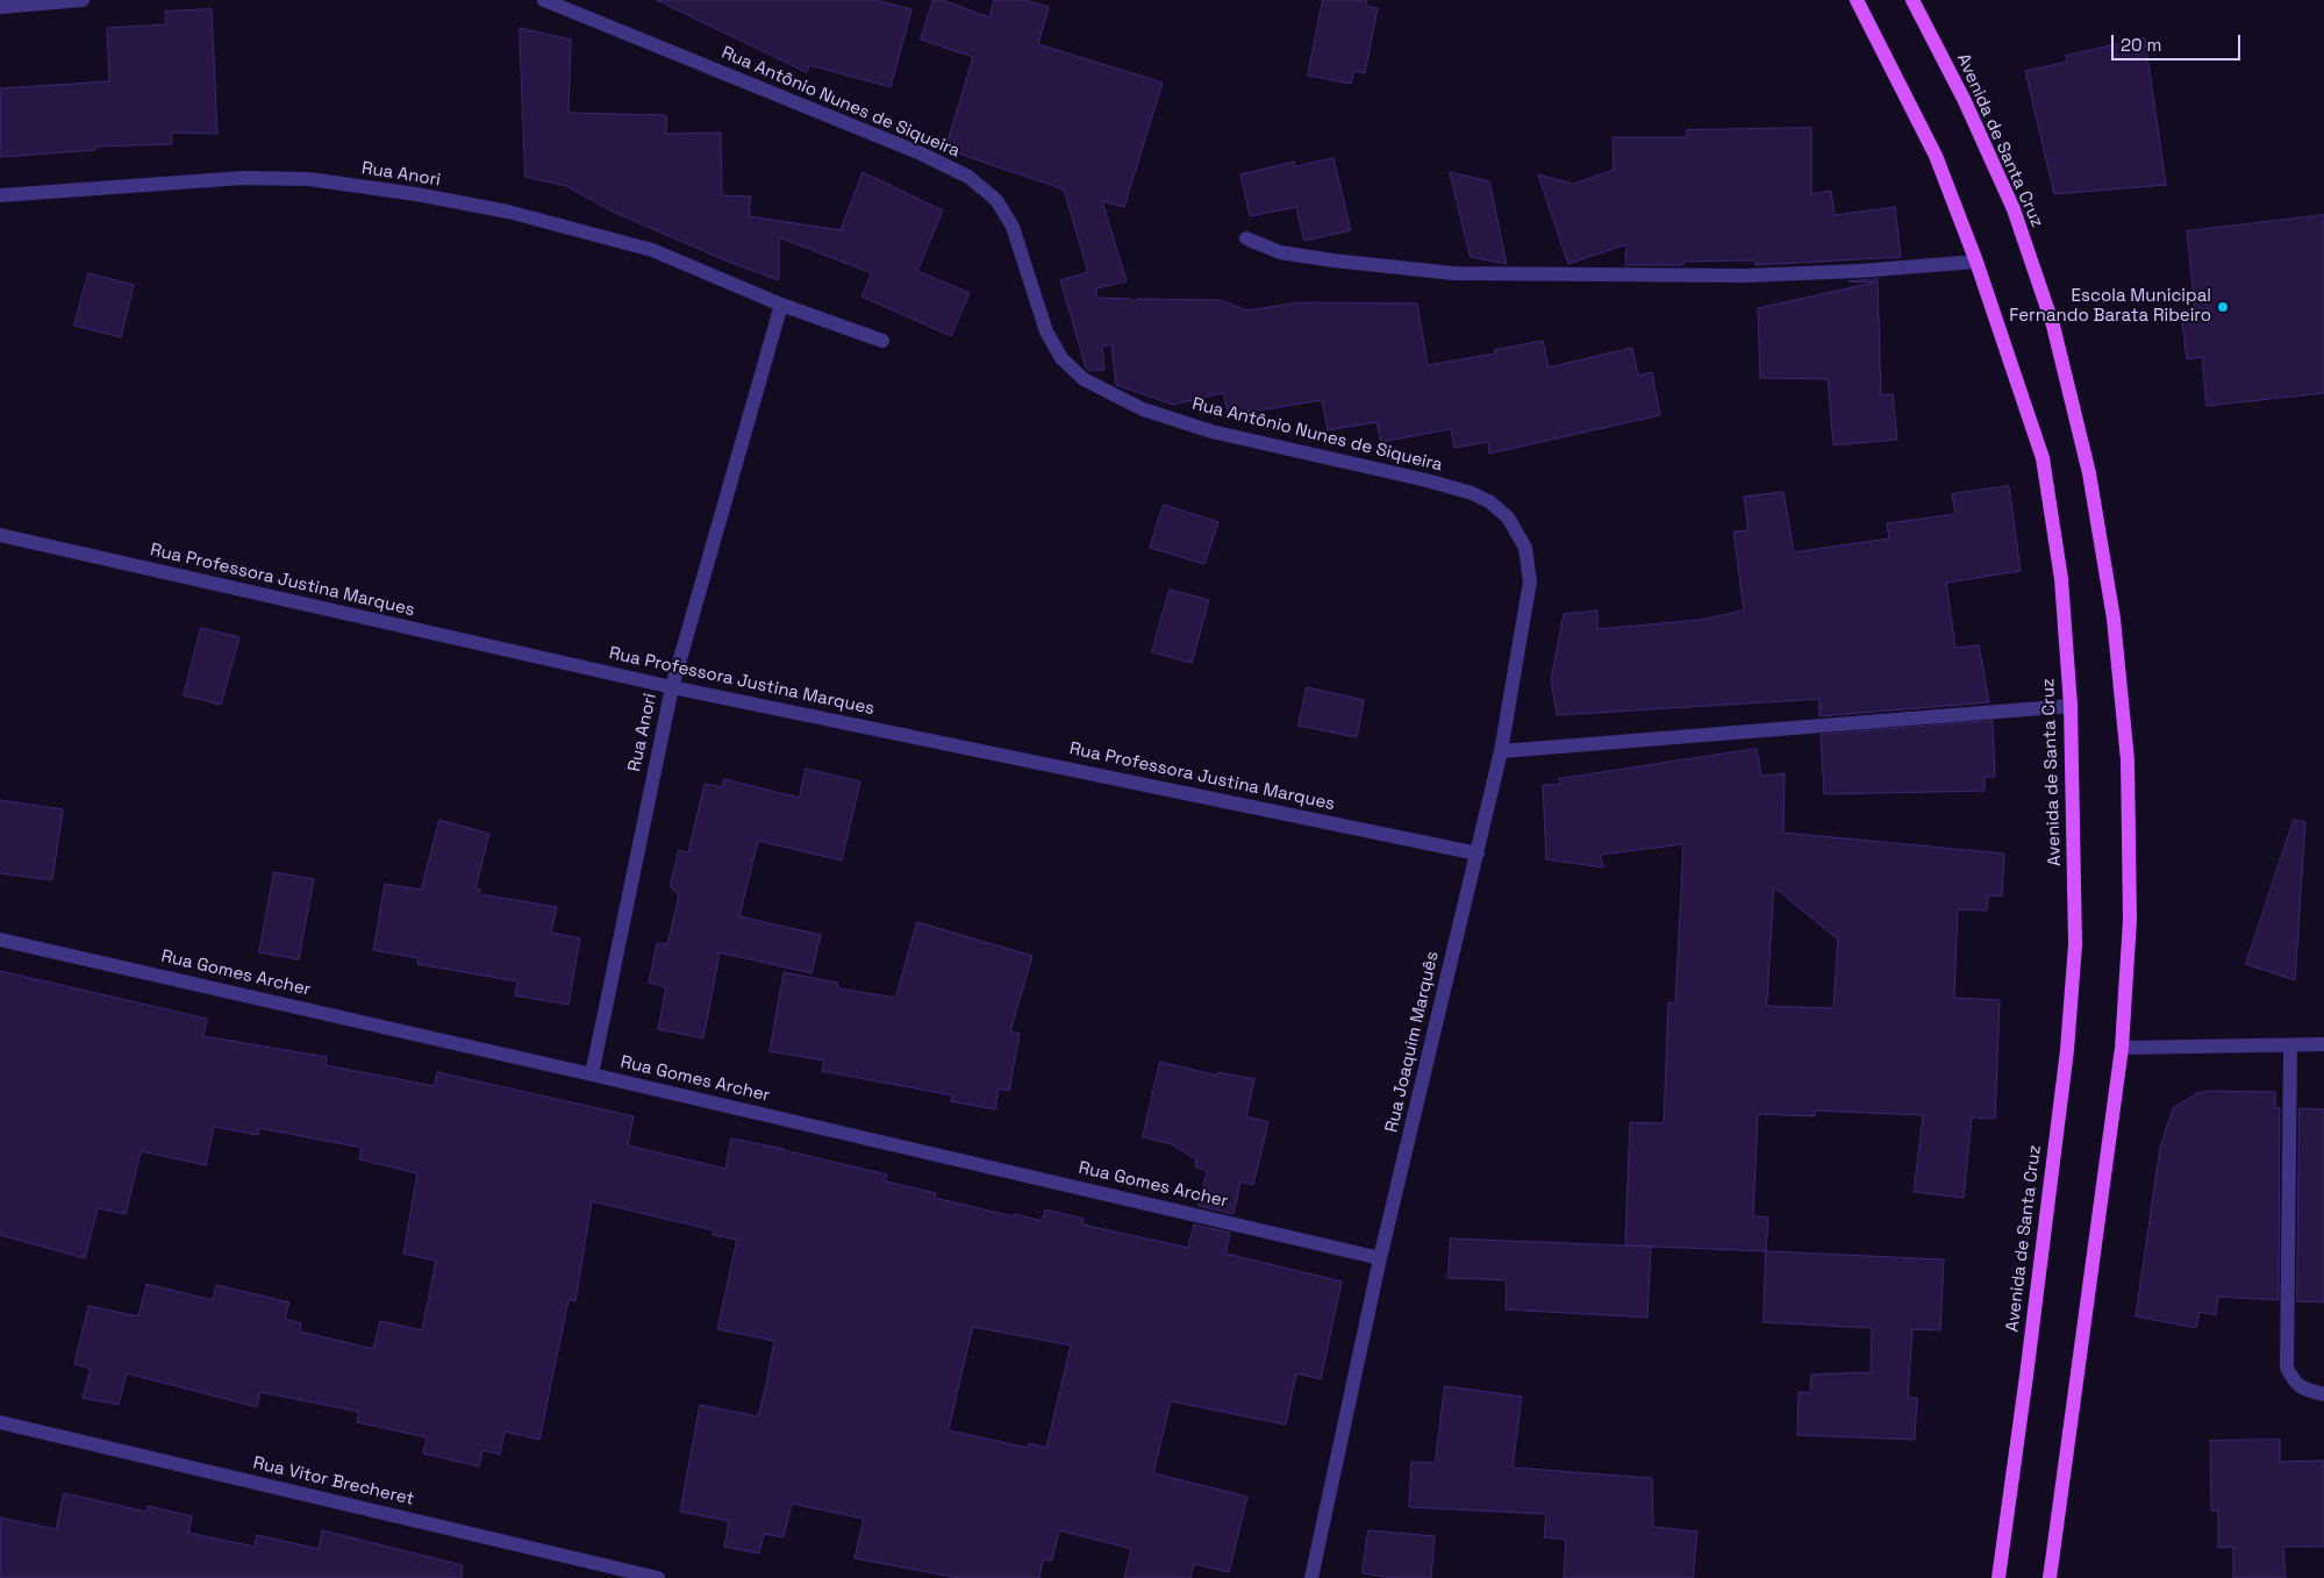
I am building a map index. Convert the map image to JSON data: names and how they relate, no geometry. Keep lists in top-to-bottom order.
{
  "streets": {
    "main road": ["Avenida de Santa Cruz"],
    "street": [
      "Rua Antônio Nunes de Siqueira",
      "Rua Anori",
      "Rua Professora Justina Marques",
      "Rua Gomes Archer",
      "Rua Joaquim Marquês",
      "Rua Vitor Brecheret"
    ]
  },
  "crossings": [
    ["Rua Antônio Nunes de Siqueira", "Rua Joaquim Marquês"],
    ["Rua Anori", "Rua Professora Justina Marques"],
    ["Rua Anori", "Rua Gomes Archer"],
    ["Rua Professora Justina Marques", "Rua Joaquim Marquês"],
    ["Rua Gomes Archer", "Rua Joaquim Marquês"]
  ],
  "places": ["Escola Municipal Fernando Barata Ribeiro"],
  "scale_bar": "20 m"
}
